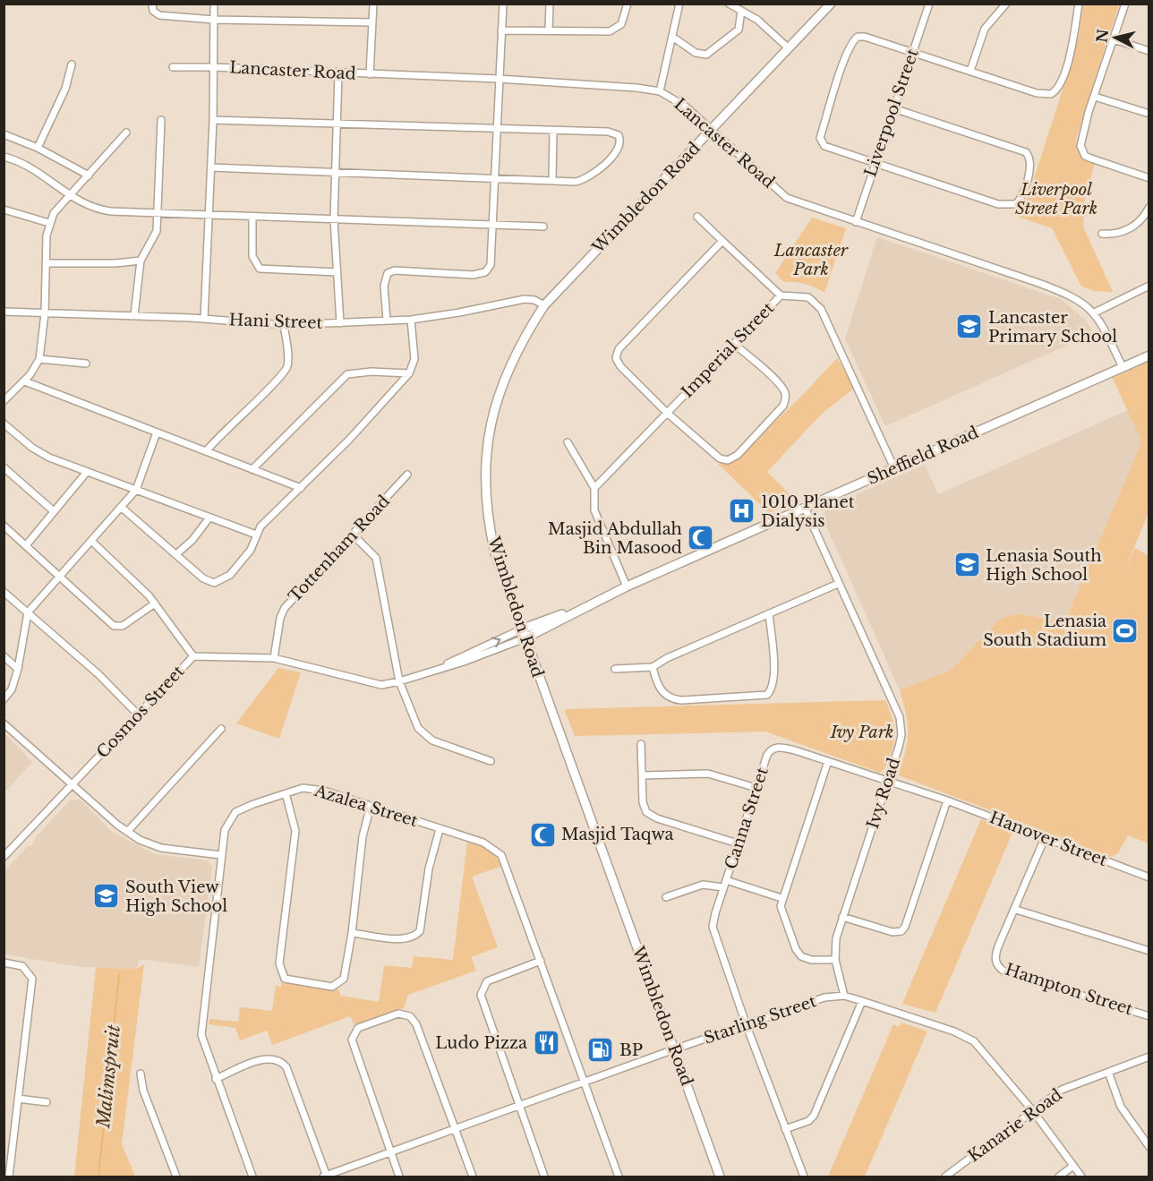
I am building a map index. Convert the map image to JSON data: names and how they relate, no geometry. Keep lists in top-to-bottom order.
{
  "streets": {
    "street": [
      "Lancaster Road",
      "Liverpool Street",
      "Wimbledon Road",
      "Hani Street",
      "Imperial Street",
      "Sheffield Road",
      "Tottenham Road",
      "Cosmos Street",
      "Ivy Road",
      "Azalea Street",
      "Canna Street",
      "Hanover Street",
      "Hampton Street",
      "Starling Street",
      "Kanarie Road"
    ]
  },
  "crossings": [
    ["Lancaster Road", "Liverpool Street"],
    ["Lancaster Road", "Wimbledon Road"],
    ["Lancaster Road", "Sheffield Road"],
    ["Wimbledon Road", "Hani Street"],
    ["Wimbledon Road", "Sheffield Road"],
    ["Wimbledon Road", "Cosmos Street"],
    ["Wimbledon Road", "Starling Street"],
    ["Imperial Street", "Sheffield Road"],
    ["Sheffield Road", "Cosmos Street"],
    ["Sheffield Road", "Ivy Road"],
    ["Tottenham Road", "Cosmos Street"],
    ["Ivy Road", "Canna Street"],
    ["Ivy Road", "Starling Street"],
    ["Azalea Street", "Starling Street"],
    ["Canna Street", "Hanover Street"],
    ["Canna Street", "Starling Street"],
    ["Hanover Street", "Hampton Street"],
    ["Starling Street", "Kanarie Road"]
  ],
  "water": ["Malimspruit"],
  "parks": ["Liverpool Street Park", "Lancaster Park", "Ivy Park"],
  "places": {
    "school or university": ["Lancaster Primary School", "Lenasia South High School", "South View High School"],
    "hospital": ["1010 Planet Dialysis"],
    "mosque": ["Masjid Abdullah Bin Masood", "Masjid Taqwa"],
    "sports": ["Lenasia South Stadium"],
    "restaurant": ["Ludo Pizza"],
    "fuel station": ["BP"]
  },
  "north": "left"
}
